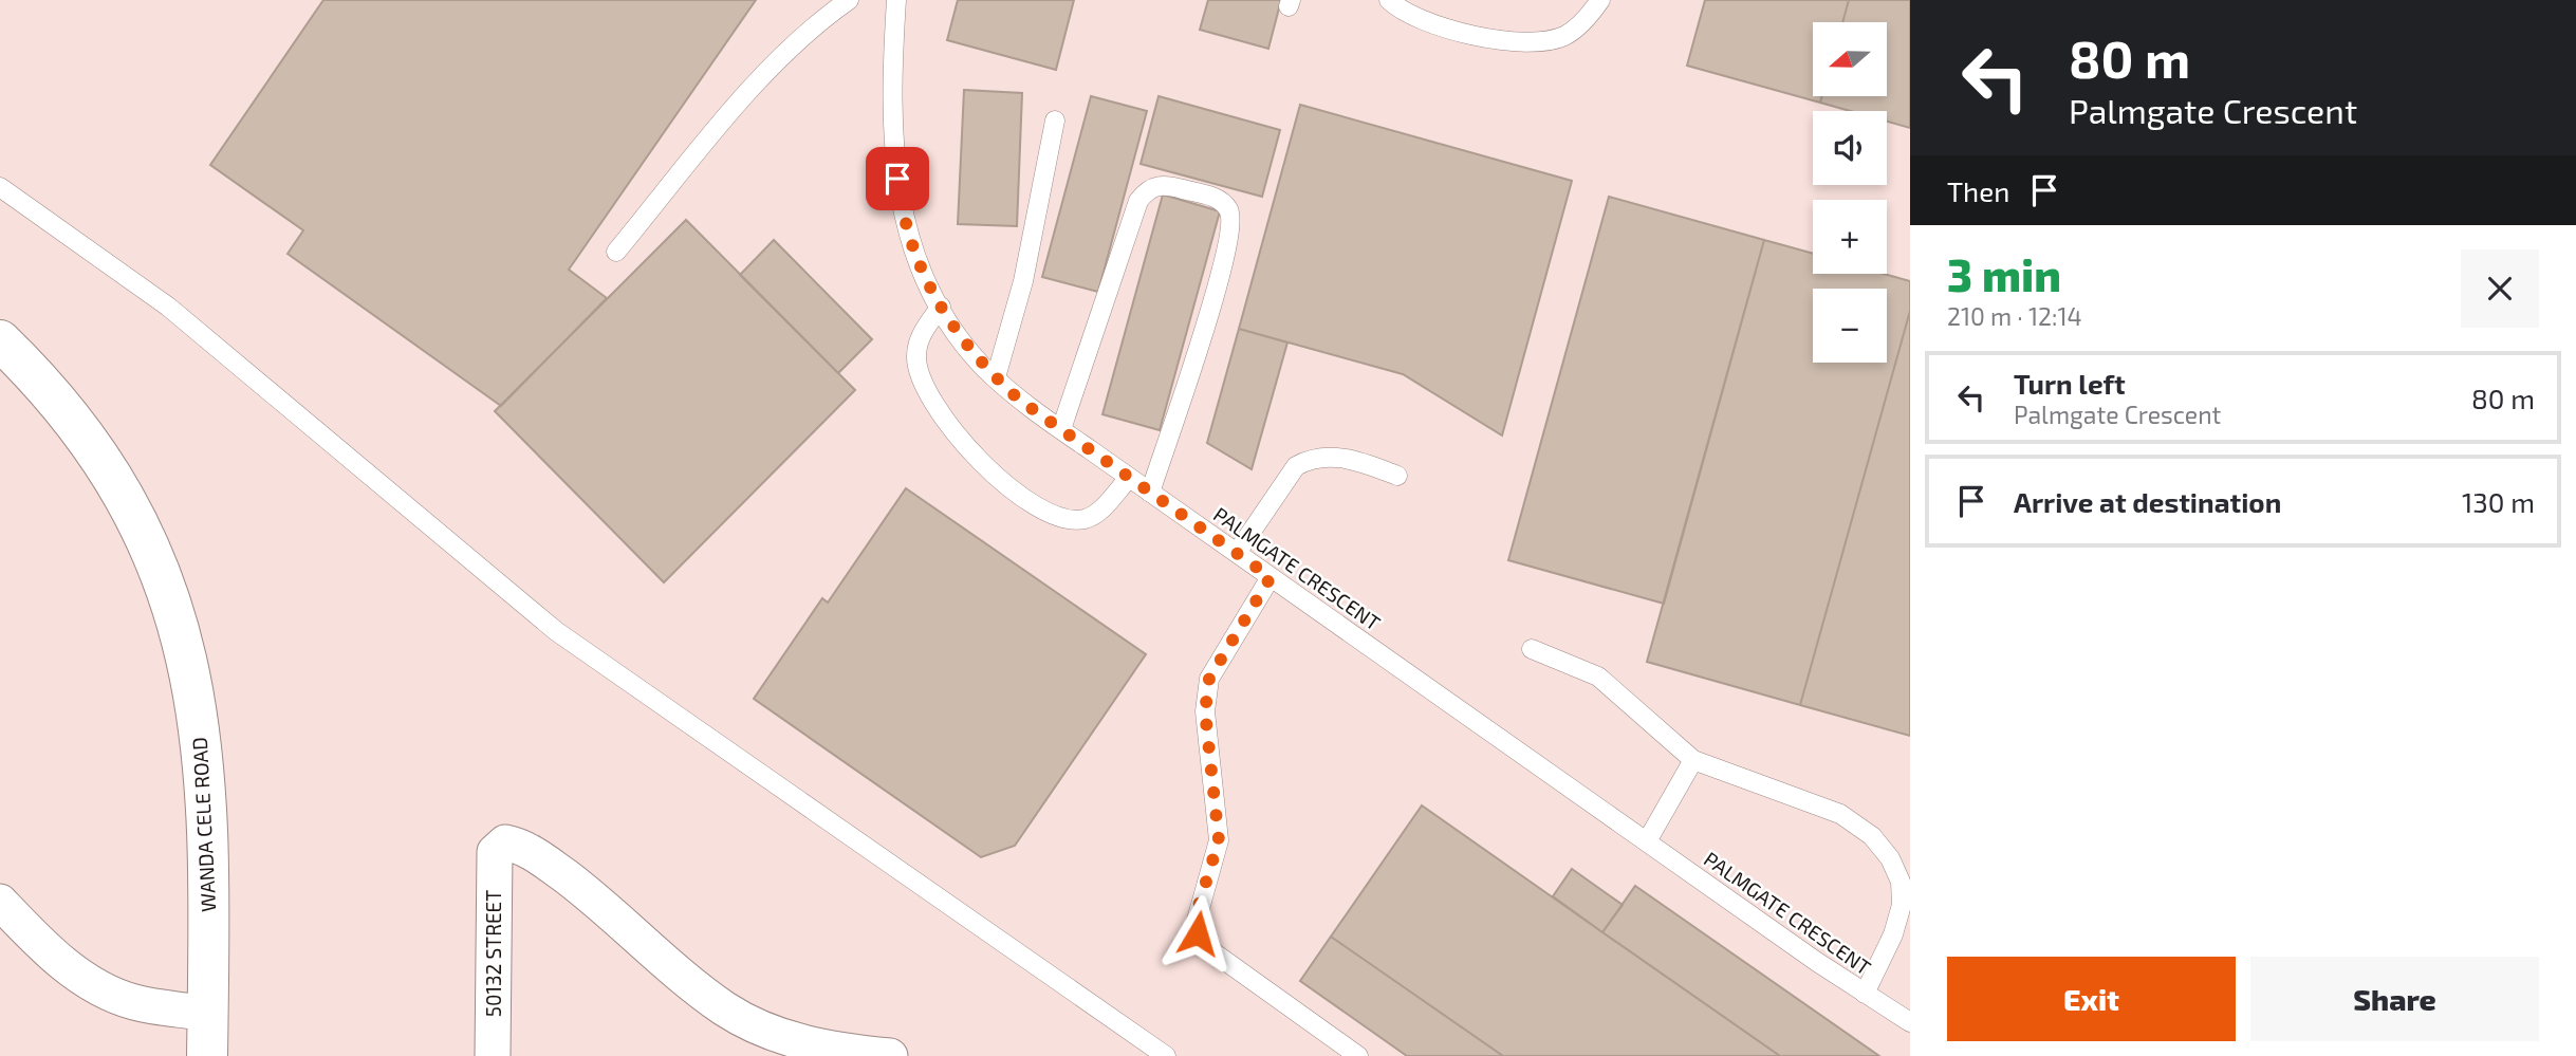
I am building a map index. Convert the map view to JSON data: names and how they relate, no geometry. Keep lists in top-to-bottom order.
{
  "streets": {
    "street": ["WANDA CELE ROAD", "50132 STREET"],
    "lane": ["PALMGATE CRESCENT"]
  },
  "north": "left",
  "page": {
    "turn": ["80 m", "Palmgate Crescent"],
    "map_buttons": ["+", "−"],
    "then": "Then",
    "heading": ["3 min", "210 m · 12:14"],
    "list": [
      {
        "name": "Turn left",
        "note": "Palmgate Crescent",
        "value": "80 m"
      },
      {
        "name": "Arrive at destination",
        "value": "130 m"
      }
    ],
    "buttons": ["Exit", "Share"]
  }
}
